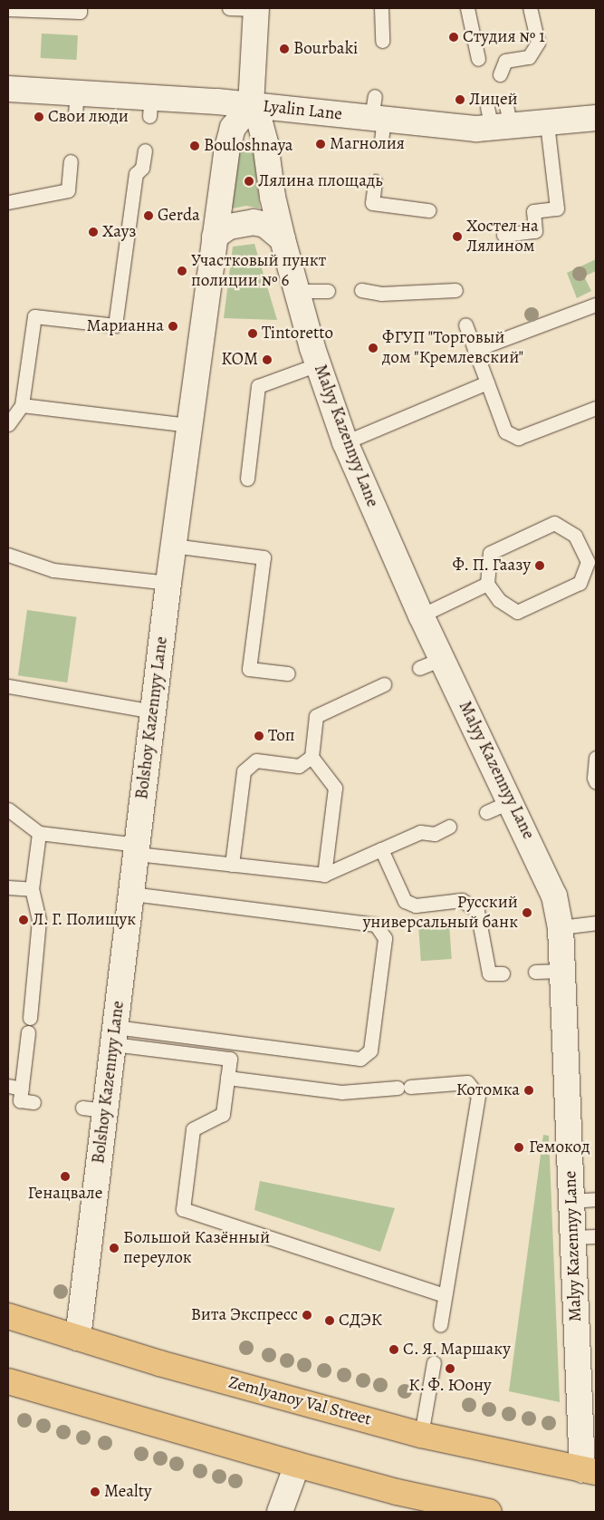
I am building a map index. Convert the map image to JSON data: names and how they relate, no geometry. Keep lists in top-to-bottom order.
{
  "streets": {
    "main road": ["Zemlyanoy Val Street"],
    "street": ["Lyalin Lane", "Malyy Kazennyy Lane", "Bolshoy Kazennyy Lane"]
  },
  "crossings": [
    ["Lyalin Lane", "Malyy Kazennyy Lane"],
    ["Lyalin Lane", "Bolshoy Kazennyy Lane"],
    ["Malyy Kazennyy Lane", "Bolshoy Kazennyy Lane"],
    ["Malyy Kazennyy Lane", "Zemlyanoy Val Street"],
    ["Bolshoy Kazennyy Lane", "Zemlyanoy Val Street"]
  ],
  "places": [
    "Студия № 1",
    "Bourbaki",
    "Лицей",
    "Свои люди",
    "Магнолия",
    "Bouloshnaya",
    "Лялина площадь",
    "Gerda",
    "Хауз",
    "Хостел на Лялином",
    "Участковый пункт полиции № 6",
    "Марианна",
    "Tintoretto",
    "ФГУП \"Торговый дом \"Кремлевский\"",
    "KOM",
    "Ф. П. Гаазу",
    "Топ",
    "Русский универсальный банк",
    "Л. Г. Полищук",
    "Котомка",
    "Гемокод",
    "Генацвале",
    "Большой Казённый переулок",
    "Вита Экспресс",
    "СДЭК",
    "С. Я. Маршаку",
    "К. Ф. Юону",
    "Mealty"
  ]
}
